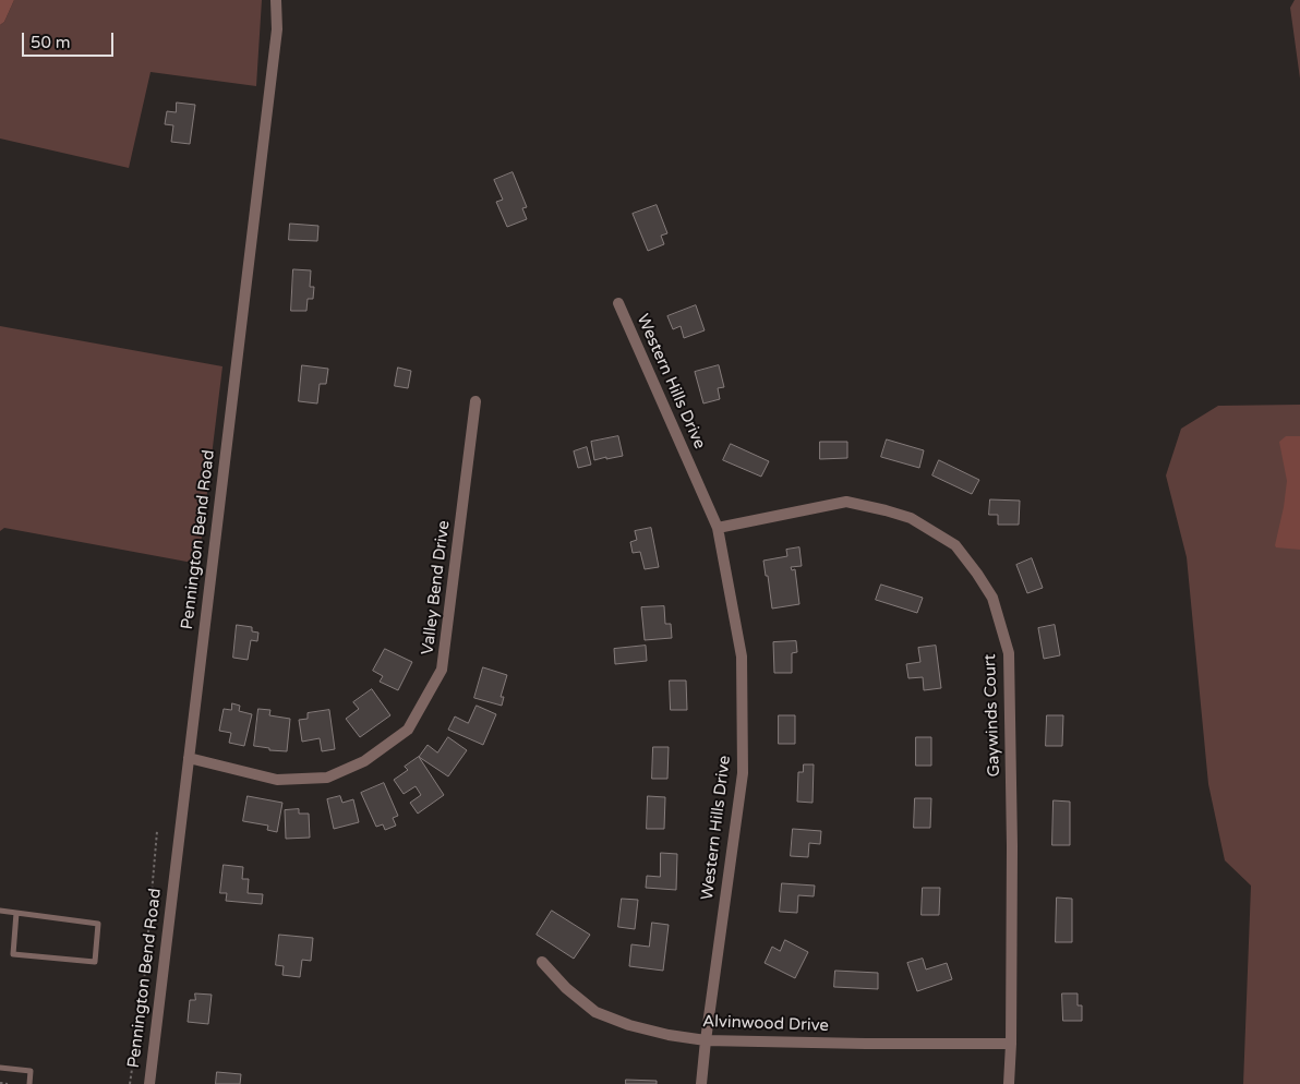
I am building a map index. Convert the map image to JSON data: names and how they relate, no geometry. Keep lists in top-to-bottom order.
{
  "streets": {
    "street": [
      "Western Hills Drive",
      "Pennington Bend Road",
      "Valley Bend Drive",
      "Gaywinds Court",
      "Alvinwood Drive"
    ]
  },
  "crossings": [
    ["Western Hills Drive", "Gaywinds Court"],
    ["Western Hills Drive", "Alvinwood Drive"],
    ["Pennington Bend Road", "Valley Bend Drive"],
    ["Gaywinds Court", "Alvinwood Drive"]
  ],
  "scale_bar": "50 m"
}
